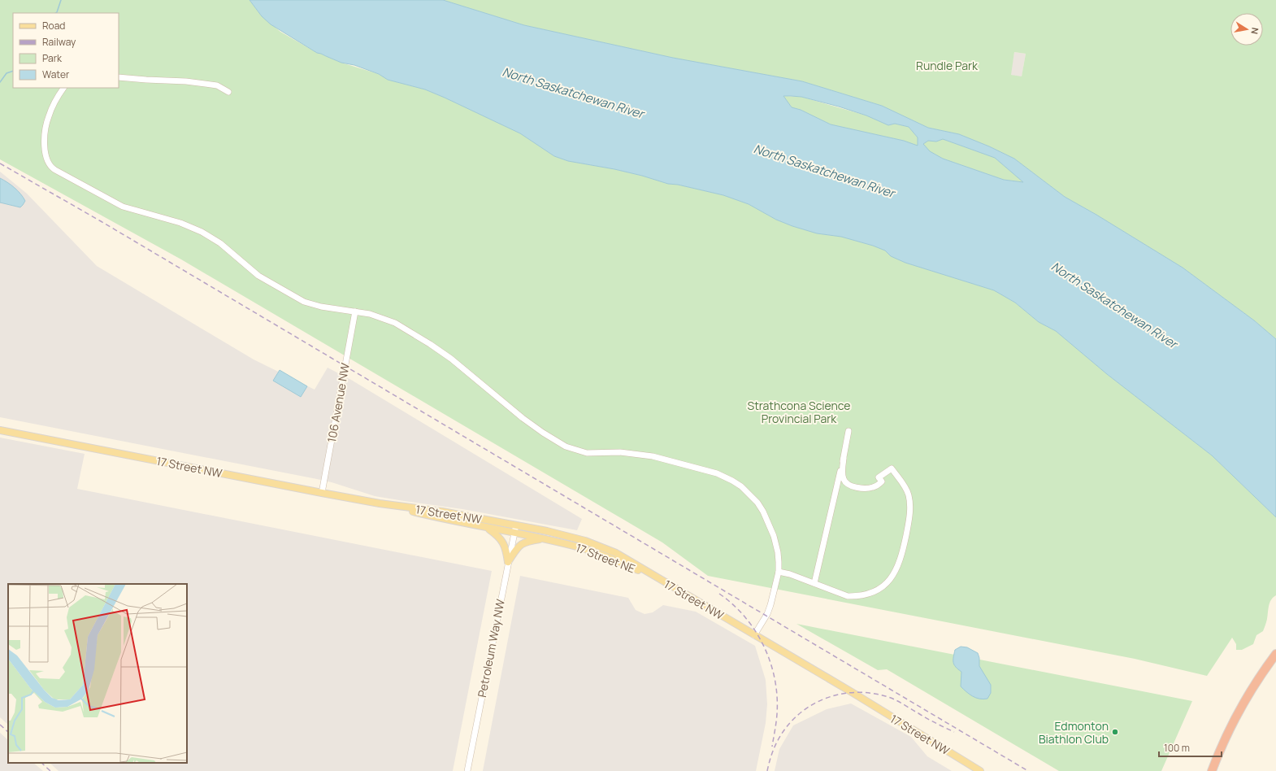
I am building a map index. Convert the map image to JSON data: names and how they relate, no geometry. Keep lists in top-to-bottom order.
{
  "streets": {
    "main road": ["17 Street NW", "17 Street NE"],
    "street": ["106 Avenue NW", "Petroleum Way NW"]
  },
  "crossings": [
    ["106 Avenue NW", "17 Street NW"],
    ["17 Street NW", "17 Street NE"],
    ["17 Street NW", "Petroleum Way NW"]
  ],
  "water": ["North Saskatchewan River"],
  "parks": ["Rundle Park", "Strathcona Science Provincial Park"],
  "places": ["Edmonton Biathlon Club"],
  "legend": [
    "Road",
    "Railway",
    "Park",
    "Water"
  ],
  "scale_bar": "100 m",
  "north": "right"
}
